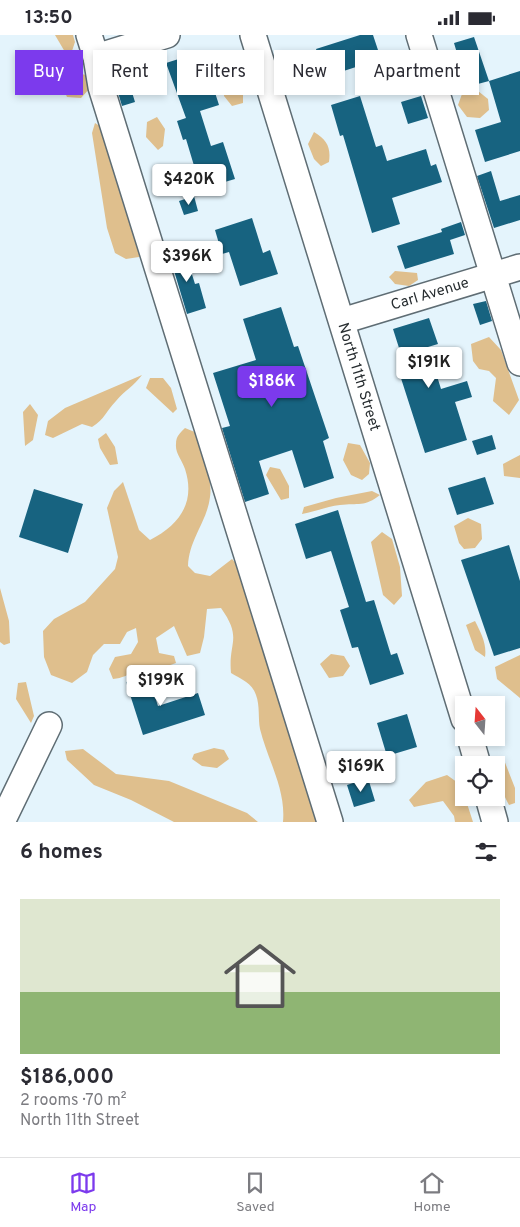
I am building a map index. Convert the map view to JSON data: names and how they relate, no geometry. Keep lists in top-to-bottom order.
{
  "streets": {
    "street": ["Carl Avenue", "North 11th Street"]
  },
  "crossings": [
    ["Carl Avenue", "North 11th Street"]
  ],
  "north": "top",
  "page": {
    "status": "13:50",
    "chip": [
      "Buy",
      "Rent",
      "Filters",
      "New",
      "Apartment"
    ],
    "price": [
      "$420K",
      "$396K",
      "$191K",
      "$186K",
      "$199K",
      "$169K"
    ],
    "heading": "6 homes",
    "list": [
      {
        "name": "$186,000",
        "note": "2 rooms · 70 m² · North 11th Street"
      }
    ],
    "tabs": ["Map", "Saved", "Home"]
  }
}
